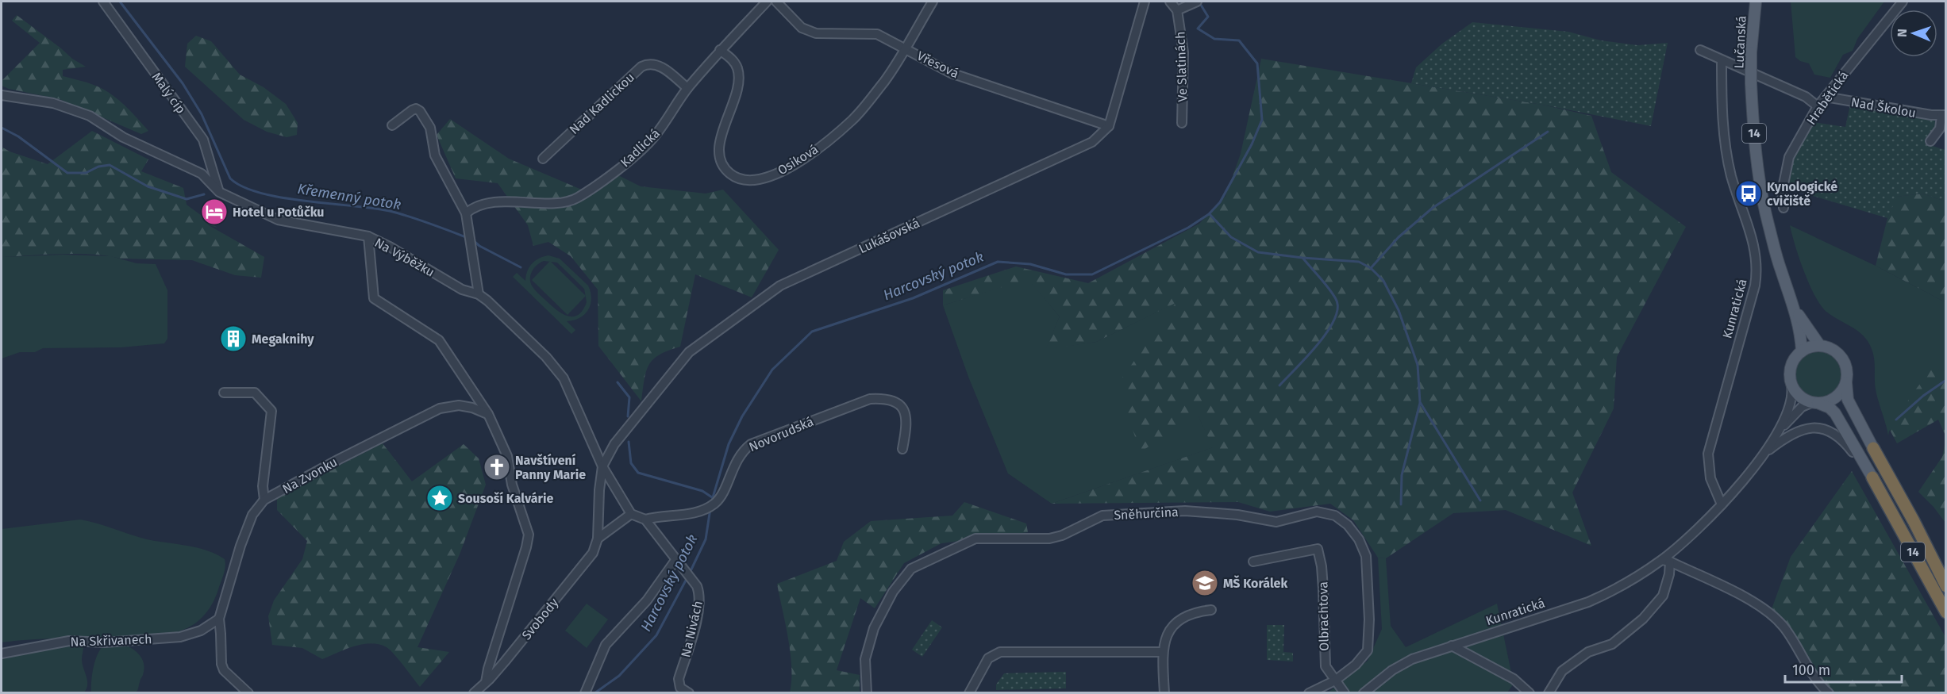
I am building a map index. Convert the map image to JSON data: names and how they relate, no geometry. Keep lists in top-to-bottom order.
{
  "streets": {
    "highway": ["14"],
    "main road": ["Lučanská", "Kunratická"],
    "street": [
      "Vřesová",
      "Ve Slatinách",
      "Malý cíp",
      "Hrabětická",
      "Nad Kadlickou",
      "Nad Školou",
      "Kadlická",
      "Osiková",
      "Lukášovská",
      "Na Výběžku",
      "Novorudská",
      "Na Zvonku",
      "Sněhurčina",
      "Olbrachtova",
      "Svobody",
      "Na Nivách",
      "Na Skřivanech"
    ]
  },
  "crossings": [
    ["Lučanská", "14"],
    ["Vřesová", "Osiková"],
    ["Vřesová", "Lukášovská"],
    ["Malý cíp", "Na Výběžku"],
    ["Hrabětická", "Nad Školou"],
    ["Nad Kadlickou", "Kadlická"],
    ["14", "Kunratická"],
    ["Kadlická", "Osiková"],
    ["Lukášovská", "Na Výběžku"],
    ["Lukášovská", "Svobody"],
    ["Na Výběžku", "Svobody"],
    ["Novorudská", "Na Nivách"],
    ["Sněhurčina", "Olbrachtova"]
  ],
  "water": ["Křemenný potok", "Harcovský potok"],
  "places": {
    "bus stop": ["Kynologické cvičiště"],
    "hotel": ["Hotel u Potůčku"],
    "building": ["Megaknihy"],
    "church": ["Navštívení Panny Marie"],
    "place": ["Sousoší Kalvárie"],
    "school or university": ["MŠ Korálek"]
  },
  "scale_bar": "100 m",
  "north": "left"
}
